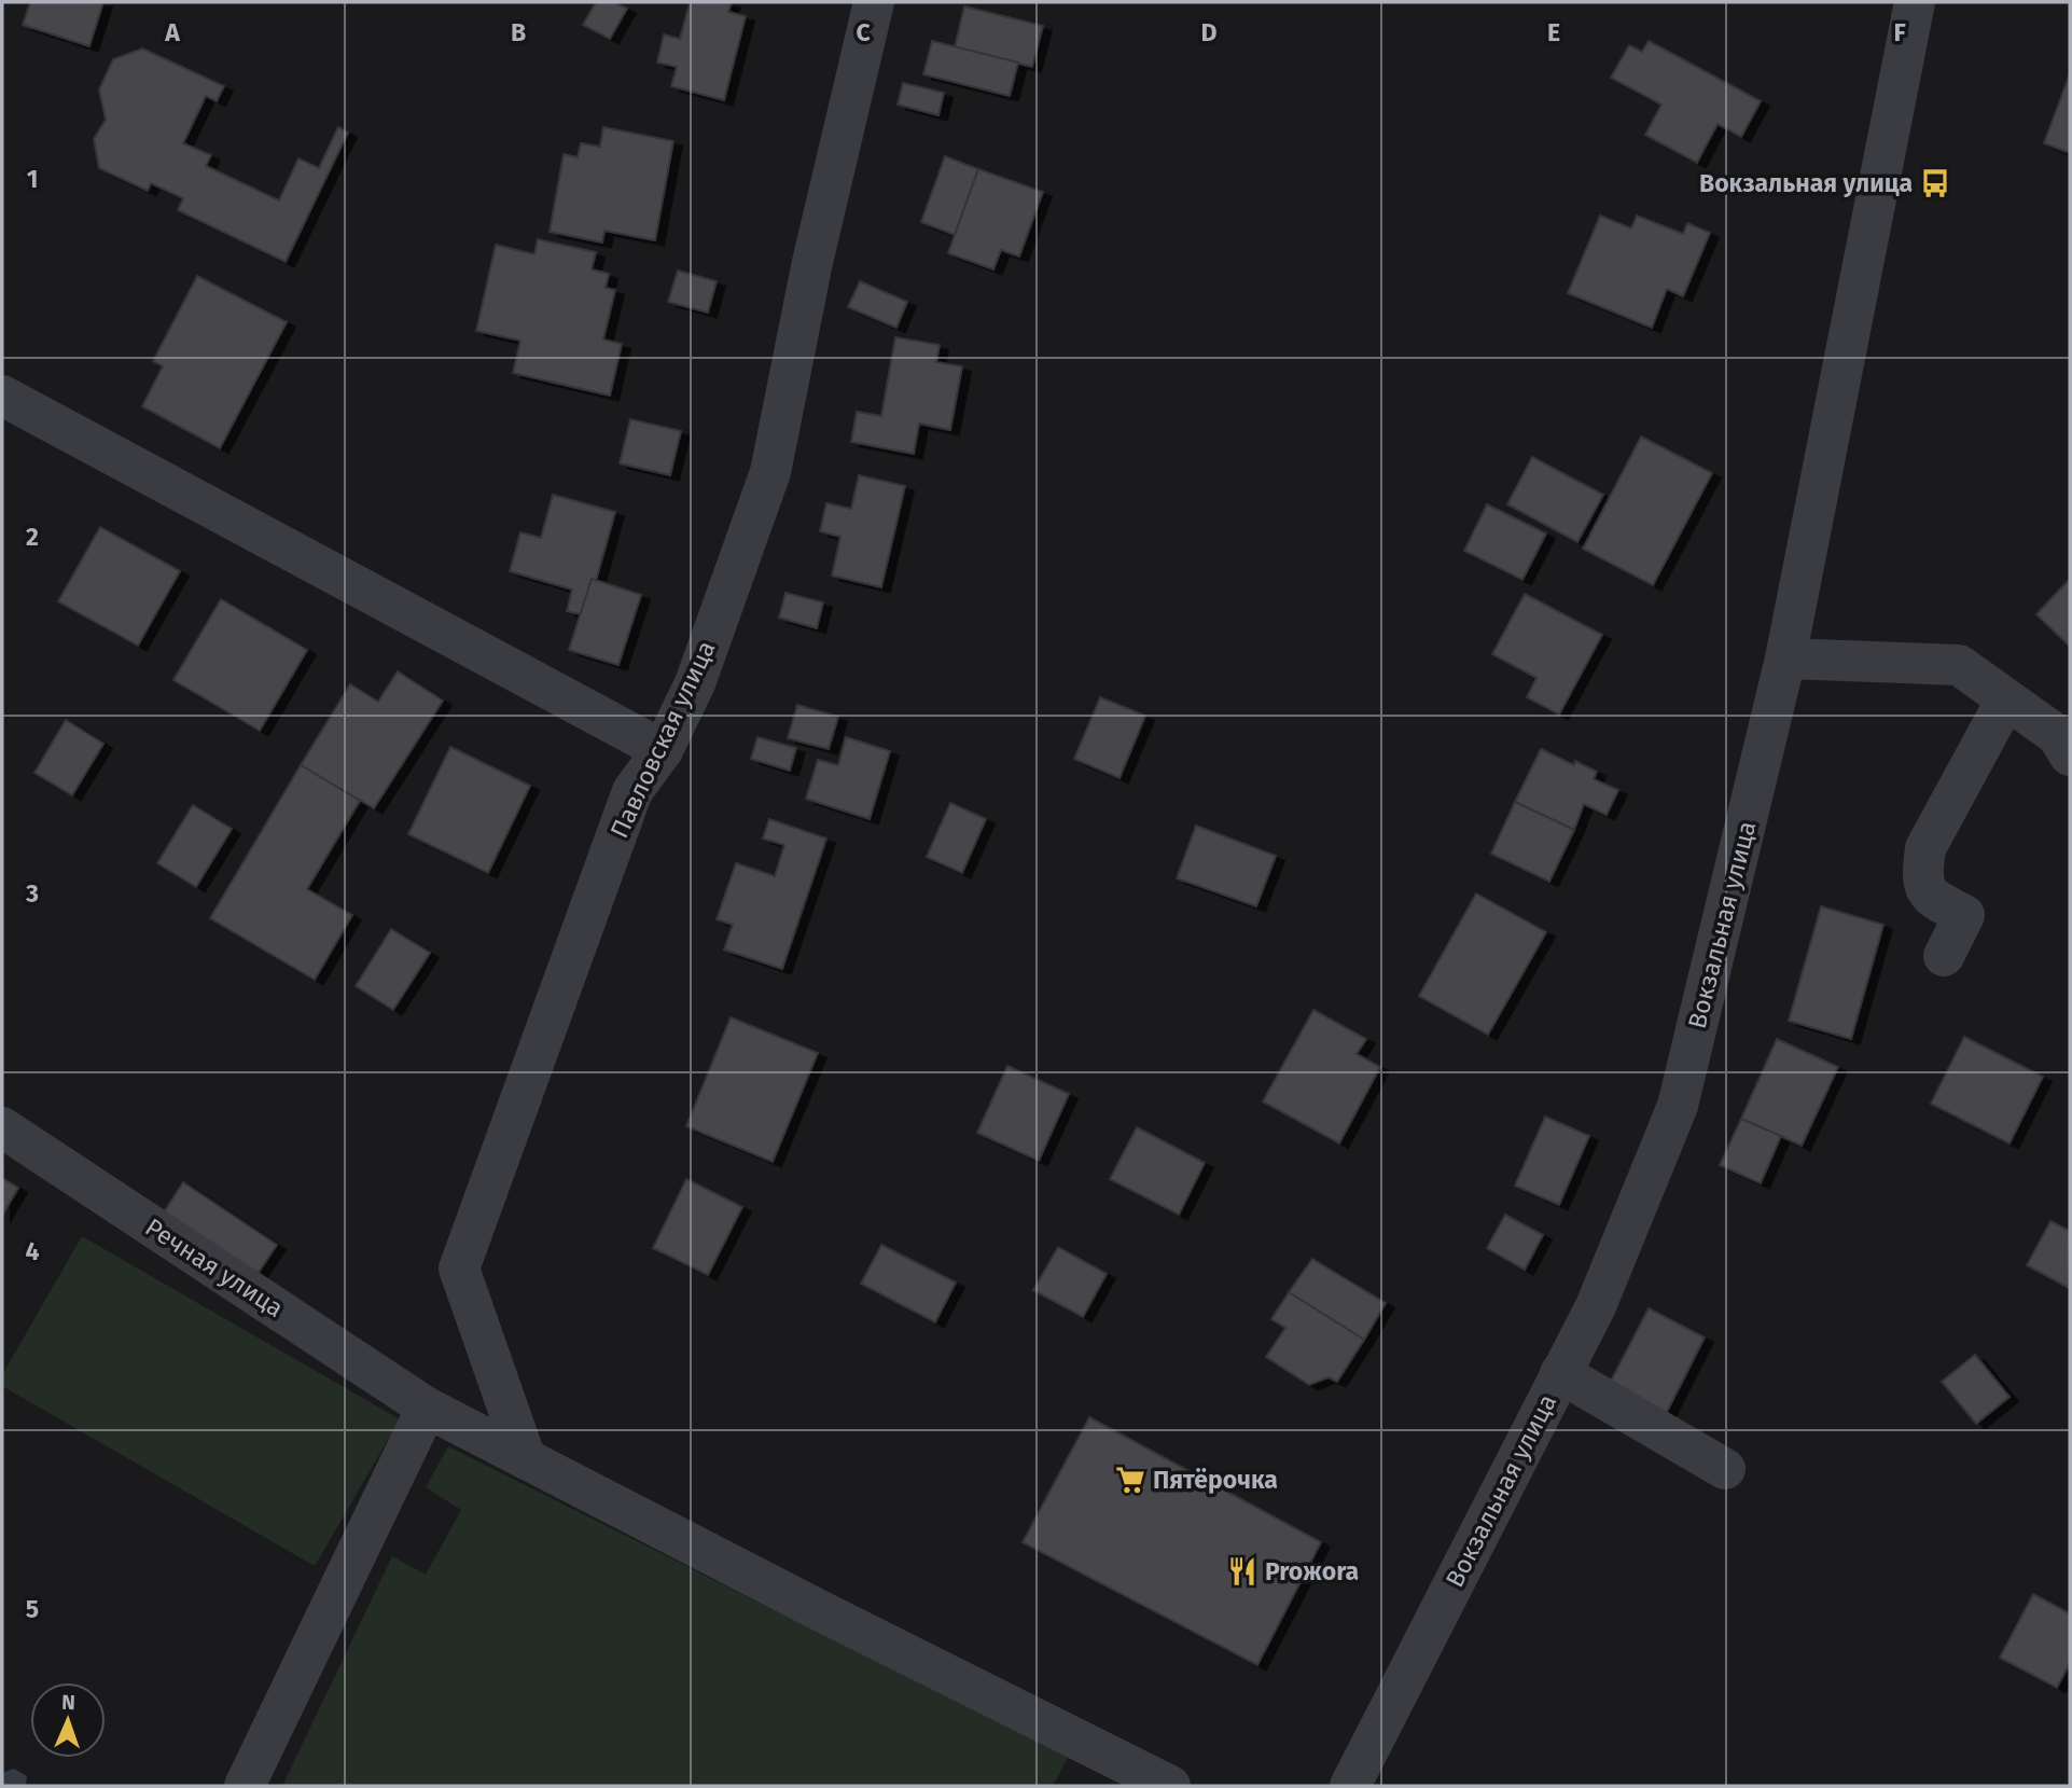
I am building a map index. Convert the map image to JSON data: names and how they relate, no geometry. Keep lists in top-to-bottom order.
{
  "streets": {
    "street": ["Павловская улица", "Вокзальная улица", "Речная улица"]
  },
  "crossings": [
    ["Павловская улица", "Речная улица"]
  ],
  "places": {
    "bus stop": ["Вокзальная улица"],
    "supermarket": ["Пятёрочка"],
    "restaurant": ["Proжora"]
  },
  "north": "top",
  "grid": {
    "columns": [
      "A",
      "B",
      "C",
      "D",
      "E",
      "F"
    ],
    "rows": [
      "1",
      "2",
      "3",
      "4",
      "5"
    ]
  }
}
